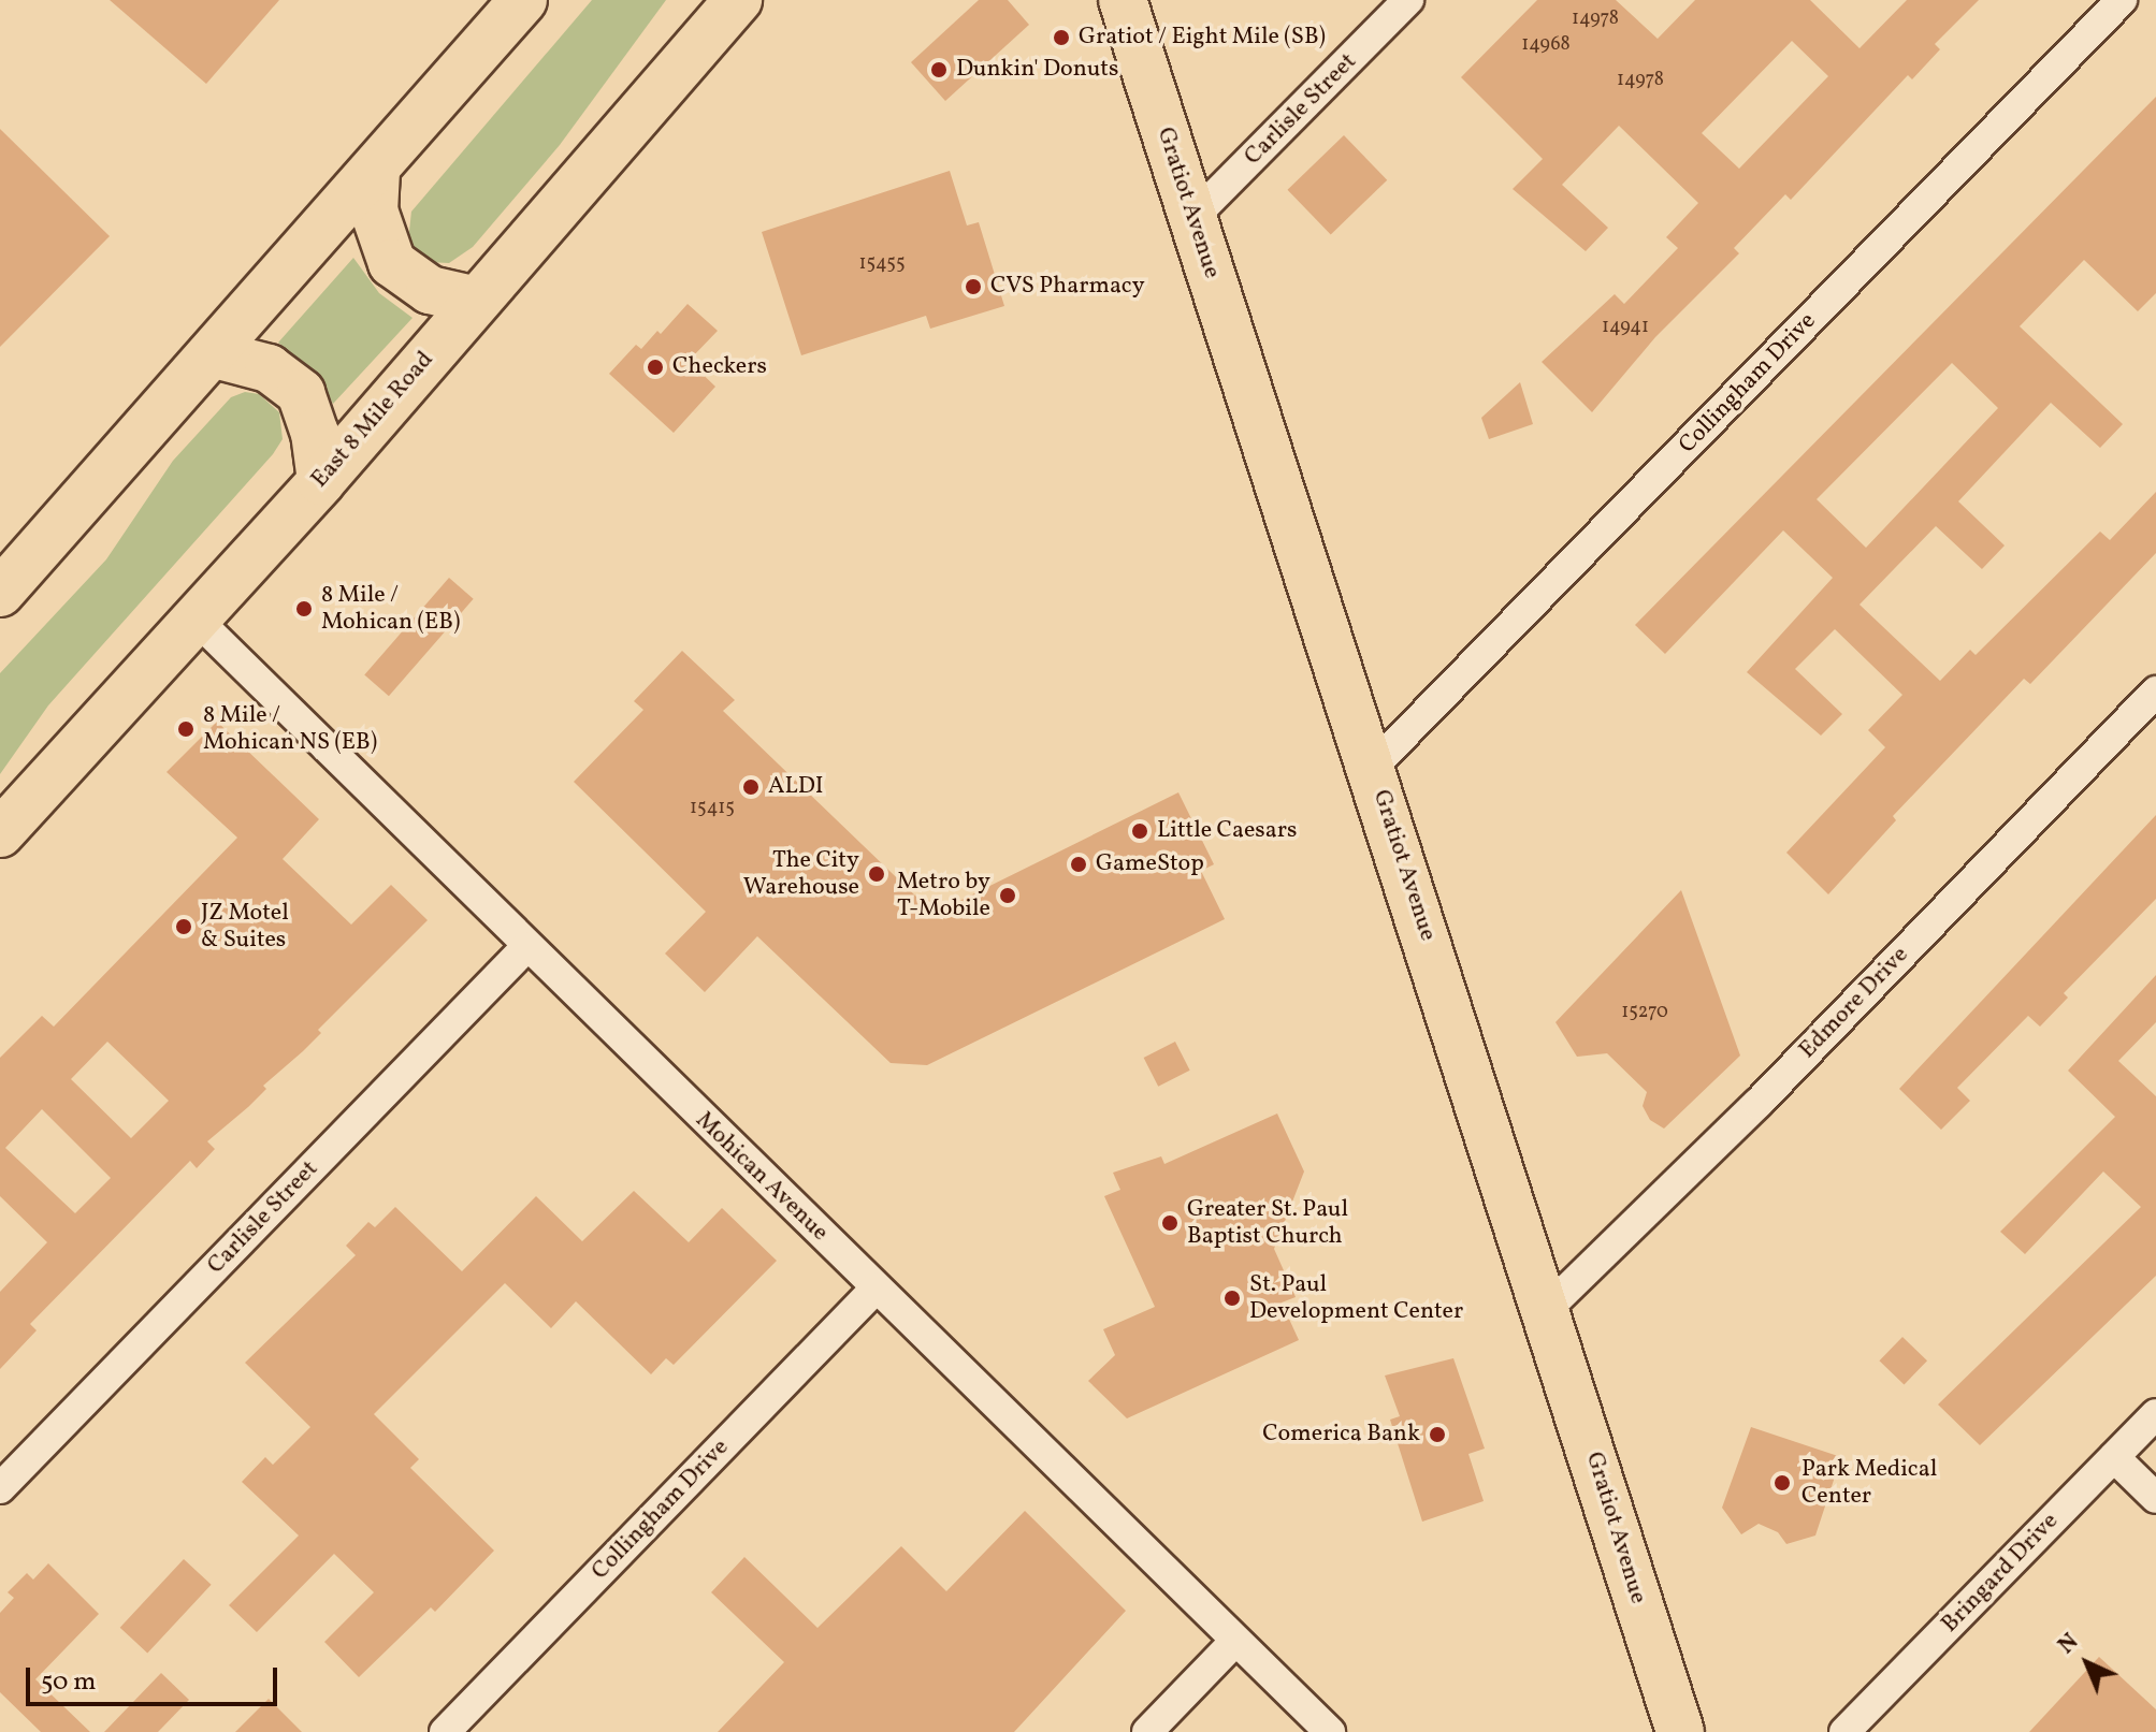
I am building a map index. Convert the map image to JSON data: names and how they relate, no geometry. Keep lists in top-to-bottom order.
{
  "streets": {
    "main road": ["Gratiot Avenue", "East 8 Mile Road"],
    "street": [
      "Carlisle Street",
      "Collingham Drive",
      "Edmore Drive",
      "Mohican Avenue",
      "Bringard Drive"
    ]
  },
  "crossings": [
    ["Carlisle Street", "Gratiot Avenue"],
    ["Carlisle Street", "Mohican Avenue"],
    ["Gratiot Avenue", "Collingham Drive"],
    ["Gratiot Avenue", "Edmore Drive"],
    ["Collingham Drive", "Mohican Avenue"],
    ["East 8 Mile Road", "Mohican Avenue"]
  ],
  "places": [
    "Gratiot / Eight Mile (SB)",
    "Dunkin' Donuts",
    "CVS Pharmacy",
    "Checkers",
    "8 Mile / Mohican (EB)",
    "8 Mile / Mohican NS (EB)",
    "ALDI",
    "Little Caesars",
    "GameStop",
    "The City Warehouse",
    "Metro by T-Mobile",
    "JZ Motel & Suites",
    "Greater St. Paul Baptist Church",
    "St. Paul Development Center",
    "Comerica Bank",
    "Park Medical Center"
  ],
  "house_numbers": [
    "14978",
    "14968",
    "14978",
    "15455",
    "14941",
    "15415",
    "15270"
  ],
  "scale_bar": "50 m",
  "north": "top left"
}
